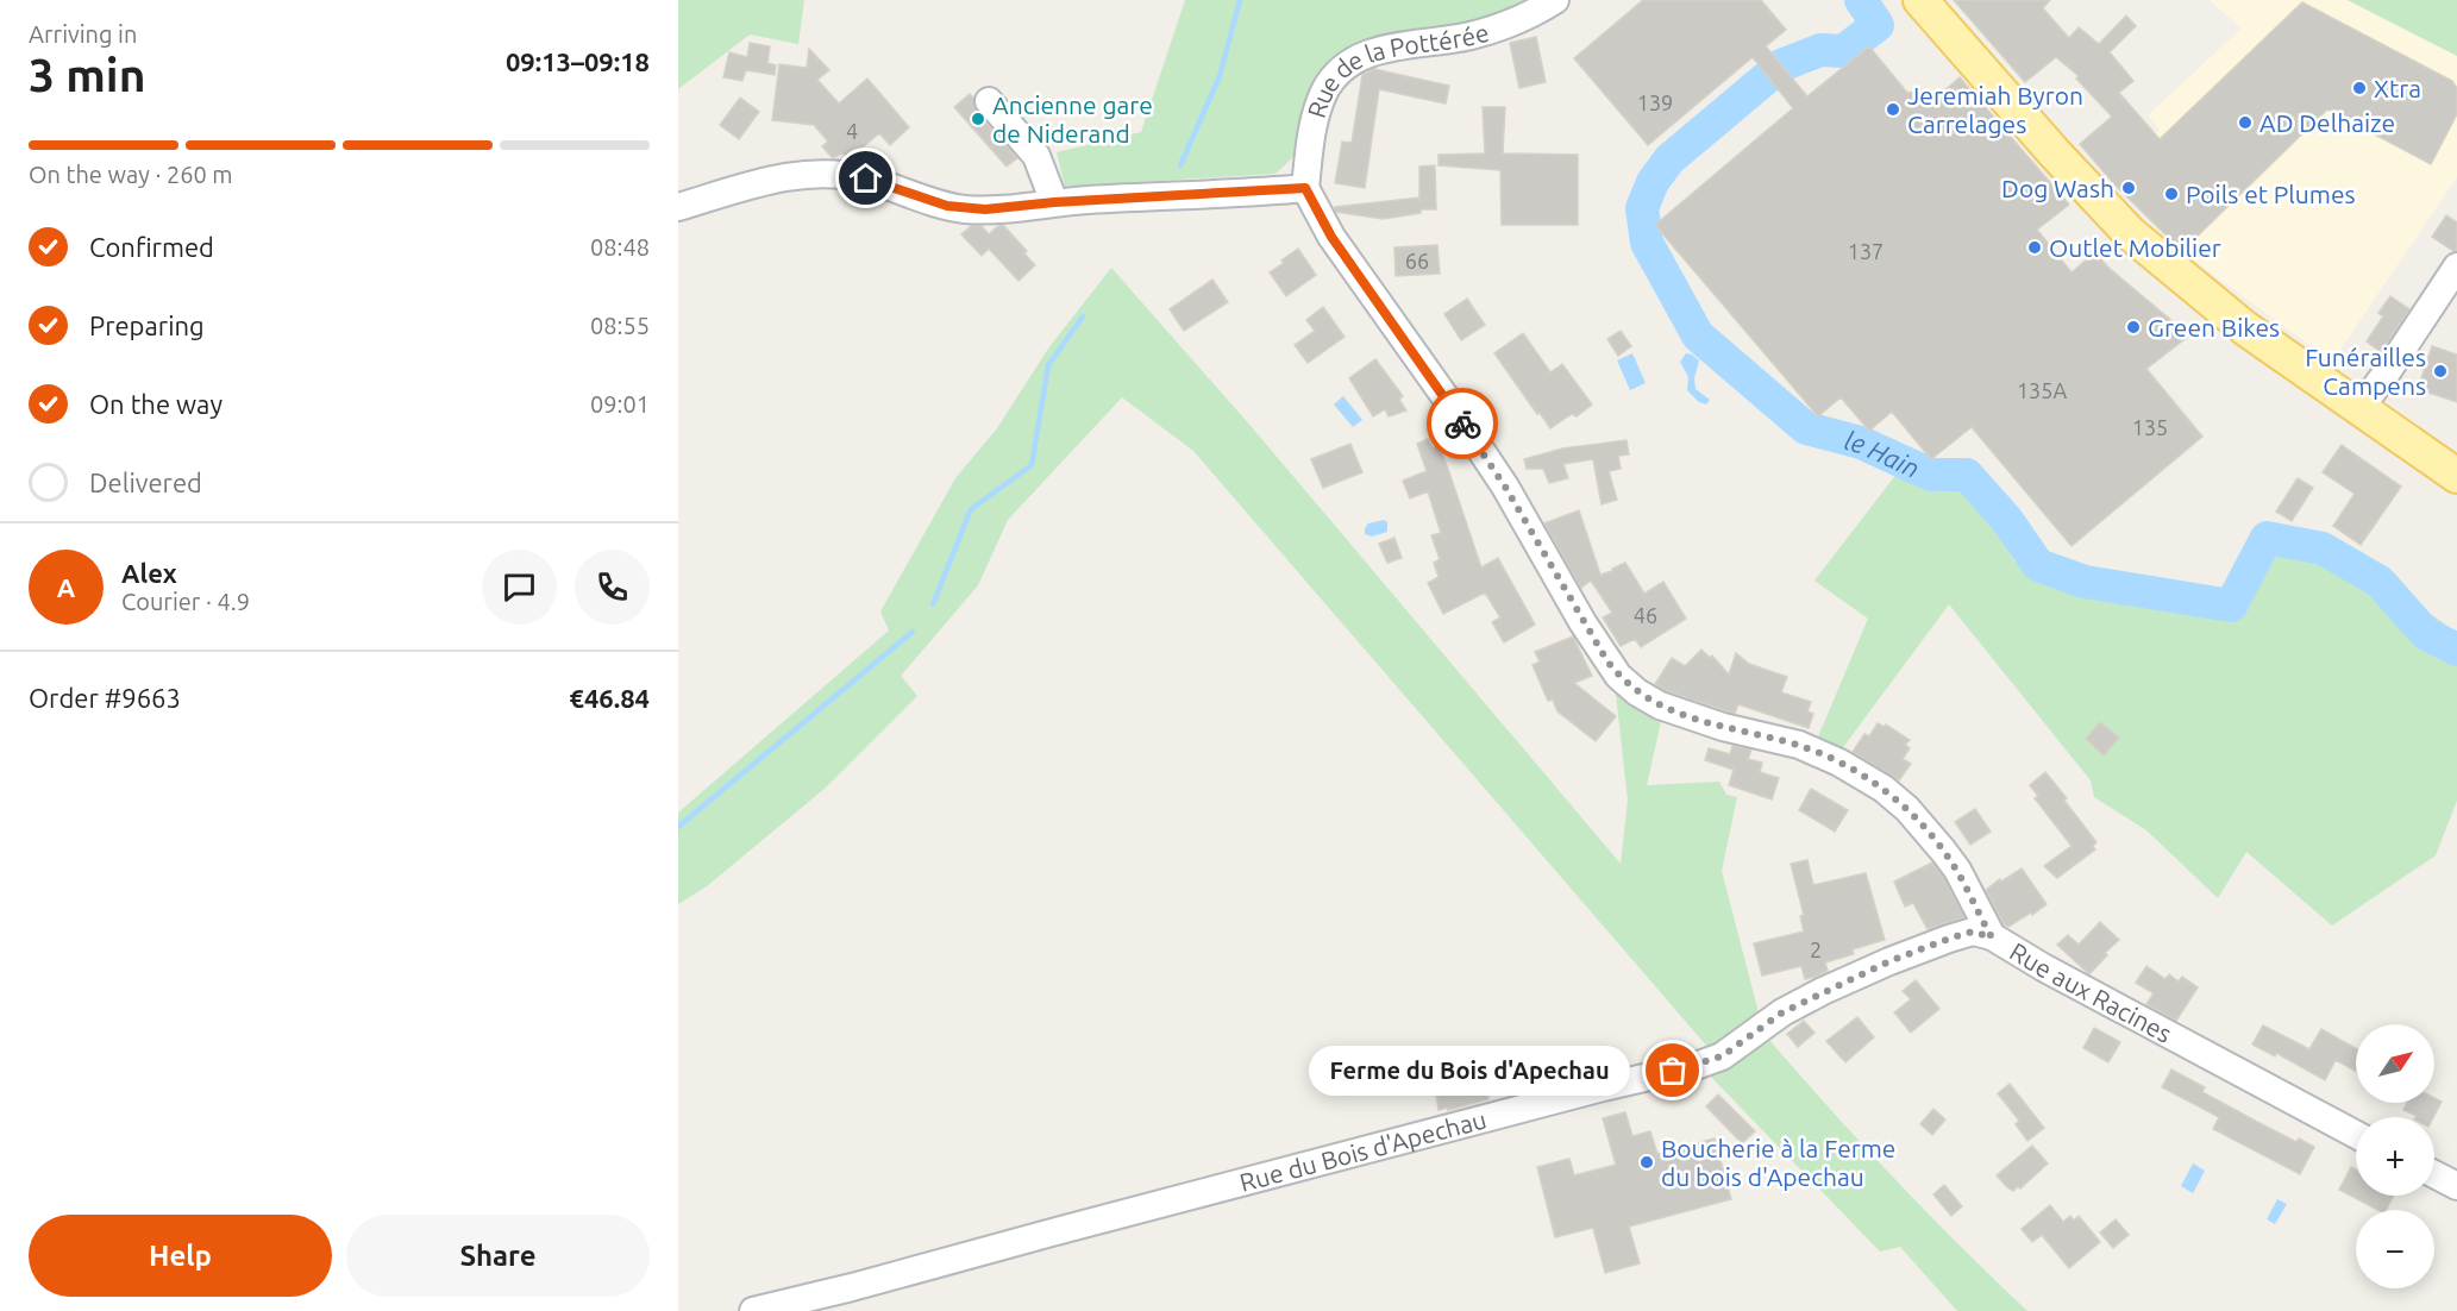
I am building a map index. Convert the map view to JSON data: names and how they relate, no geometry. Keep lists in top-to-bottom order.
{
  "streets": {
    "street": ["Rue de la Pottérée", "Rue aux Racines", "Rue du Bois d'Apechau"]
  },
  "crossings": [
    ["Rue de la Pottérée", "Rue aux Racines"],
    ["Rue aux Racines", "Rue du Bois d'Apechau"]
  ],
  "water": ["le Hain"],
  "places": [
    "Xtra",
    "Jeremiah Byron Carrelages",
    "Ancienne gare de Niderand",
    "AD Delhaize",
    "Dog Wash",
    "Poils et Plumes",
    "Outlet Mobilier",
    "Green Bikes",
    "Funérailles Campens",
    "Ferme du Bois d'Apechau",
    "Boucherie à la Ferme du bois d'Apechau"
  ],
  "house_numbers": [
    "139",
    "4",
    "137",
    "66",
    "135A",
    "135",
    "46",
    "2"
  ],
  "north": "top right",
  "page": {
    "heading": ["3 min", "Arriving in", "09:13–09:18"],
    "panel": [
      "Alex",
      "Courier · 4.9",
      "Order #9663",
      "€46.84"
    ],
    "bar": "On the way · 260 m",
    "list": [
      ["Confirmed", "08:48"],
      ["Preparing", "08:55"],
      ["On the way", "09:01"],
      "Delivered"
    ],
    "round": "A",
    "map_buttons": ["+", "−"],
    "bubble": "Ferme du Bois d'Apechau",
    "buttons": ["Help", "Share"]
  }
}
